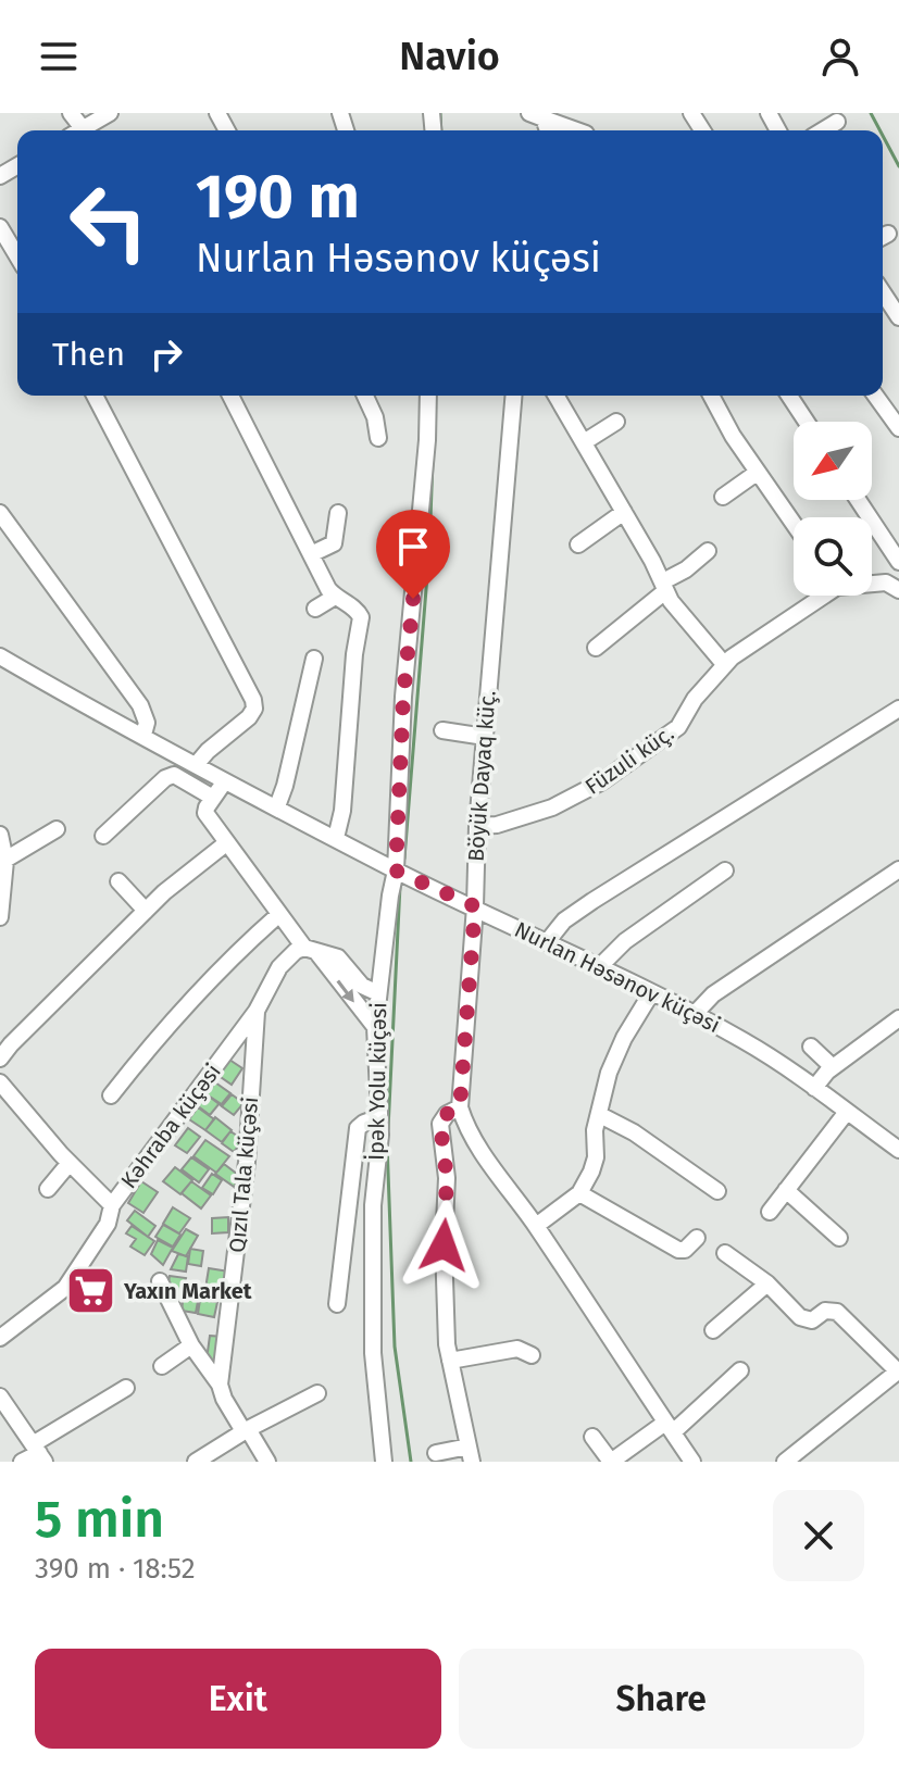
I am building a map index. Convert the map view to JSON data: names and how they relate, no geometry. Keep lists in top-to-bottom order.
{
  "streets": {
    "street": [
      "Füzuli küç.",
      "Böyük Dayaq küç.",
      "Nurlan Həsənov küçəsi",
      "İpək Yolu küçəsi",
      "Kəhraba küçəsi",
      "Qızıl Tala küçəsi"
    ]
  },
  "crossings": [
    ["Füzuli küç.", "Böyük Dayaq küç."],
    ["Böyük Dayaq küç.", "Nurlan Həsənov küçəsi"],
    ["Nurlan Həsənov küçəsi", "İpək Yolu küçəsi"],
    ["Kəhraba küçəsi", "Qızıl Tala küçəsi"]
  ],
  "places": {
    "supermarket": ["Yaxın Market"]
  },
  "north": "bottom left",
  "page": {
    "header": "Navio",
    "turn": ["190 m", "Nurlan Həsənov küçəsi"],
    "then": "Then",
    "heading": ["5 min", "390 m · 18:52"],
    "buttons": ["Exit", "Share"]
  }
}
